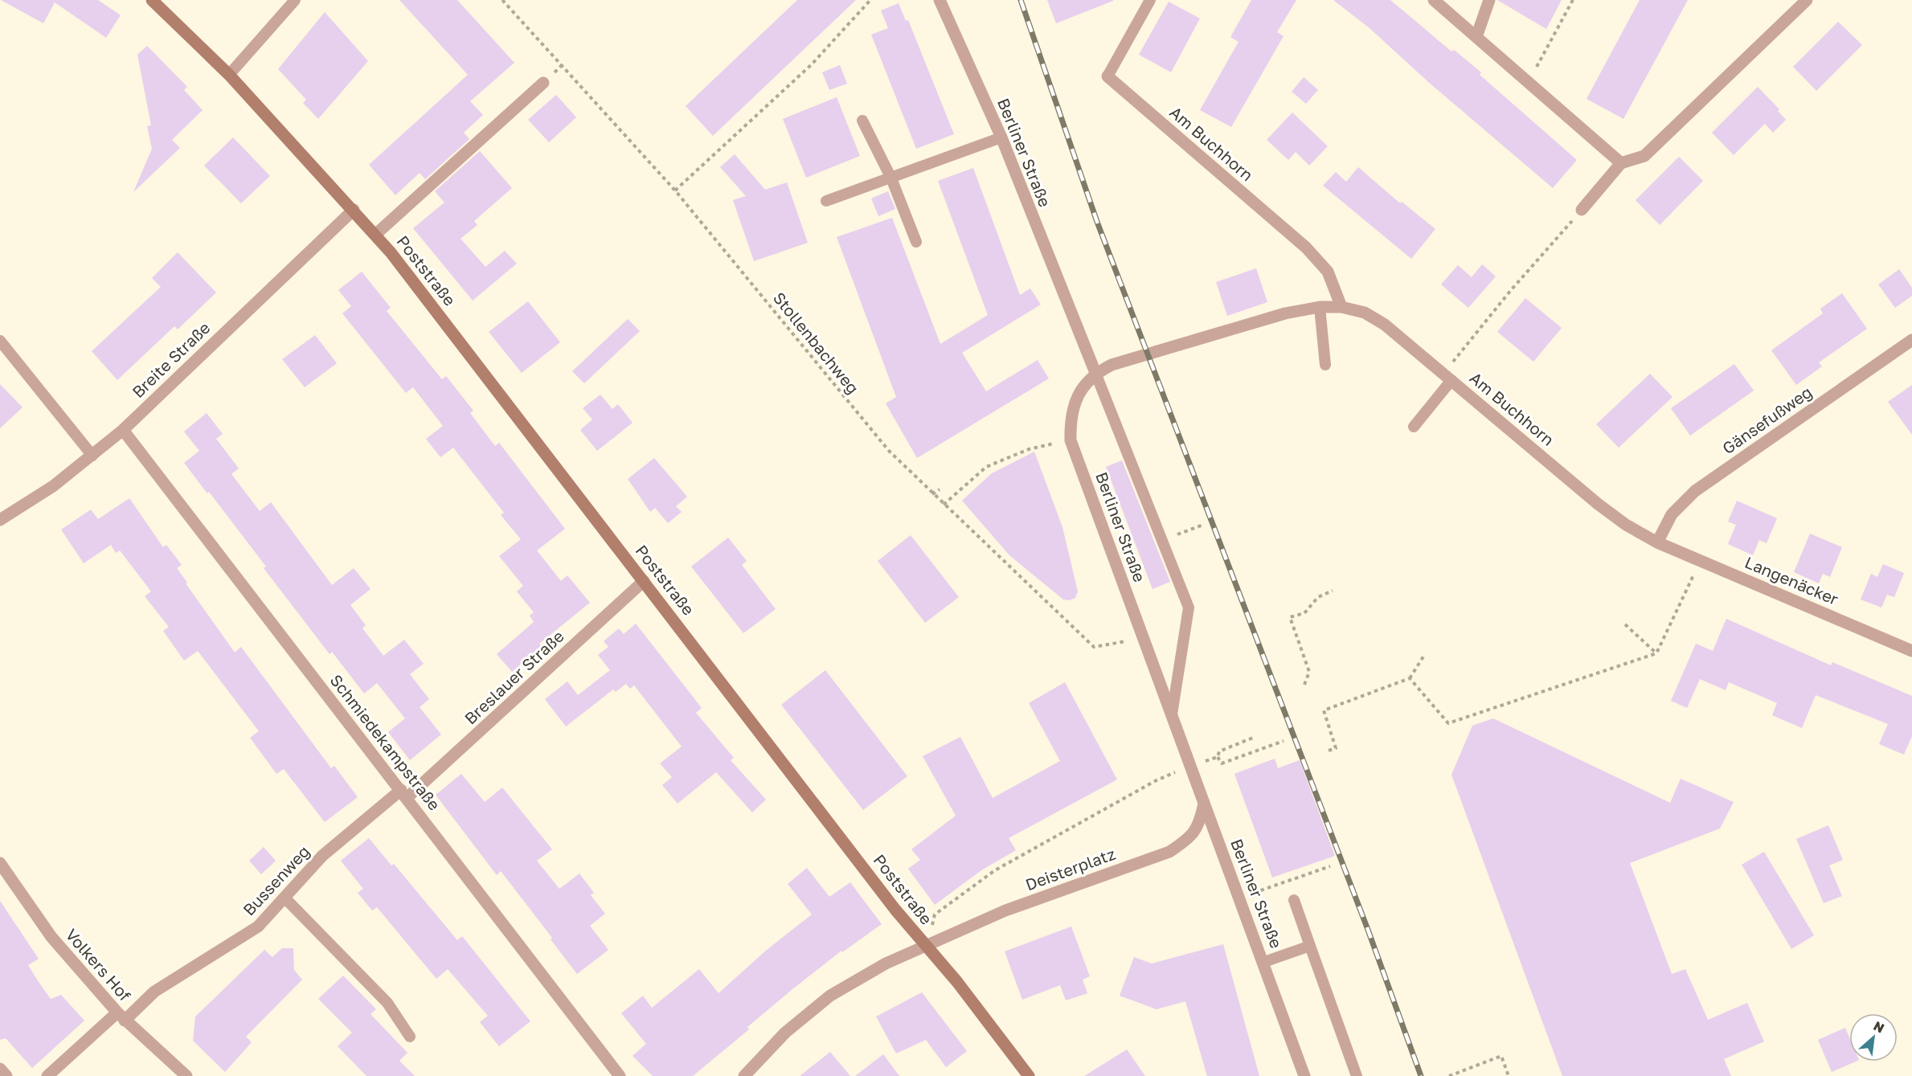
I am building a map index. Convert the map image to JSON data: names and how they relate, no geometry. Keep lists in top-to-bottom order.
{
  "streets": {
    "main road": ["Poststraße"],
    "street": [
      "Am Buchhorn",
      "Berliner Straße",
      "Breite Straße",
      "Gänsefußweg",
      "Langenäcker",
      "Breslauer Straße",
      "Schmiedekampstraße",
      "Deisterplatz",
      "Bussenweg",
      "Volkers Hof"
    ],
    "path": ["Stollenbachweg"]
  },
  "crossings": [
    ["Am Buchhorn", "Berliner Straße"],
    ["Am Buchhorn", "Gänsefußweg"],
    ["Am Buchhorn", "Langenäcker"],
    ["Berliner Straße", "Stollenbachweg"],
    ["Berliner Straße", "Deisterplatz"],
    ["Poststraße", "Breite Straße"],
    ["Poststraße", "Breslauer Straße"],
    ["Poststraße", "Deisterplatz"],
    ["Breite Straße", "Schmiedekampstraße"],
    ["Gänsefußweg", "Langenäcker"],
    ["Breslauer Straße", "Schmiedekampstraße"],
    ["Breslauer Straße", "Bussenweg"],
    ["Schmiedekampstraße", "Bussenweg"],
    ["Bussenweg", "Volkers Hof"]
  ],
  "north": "top right"
}
